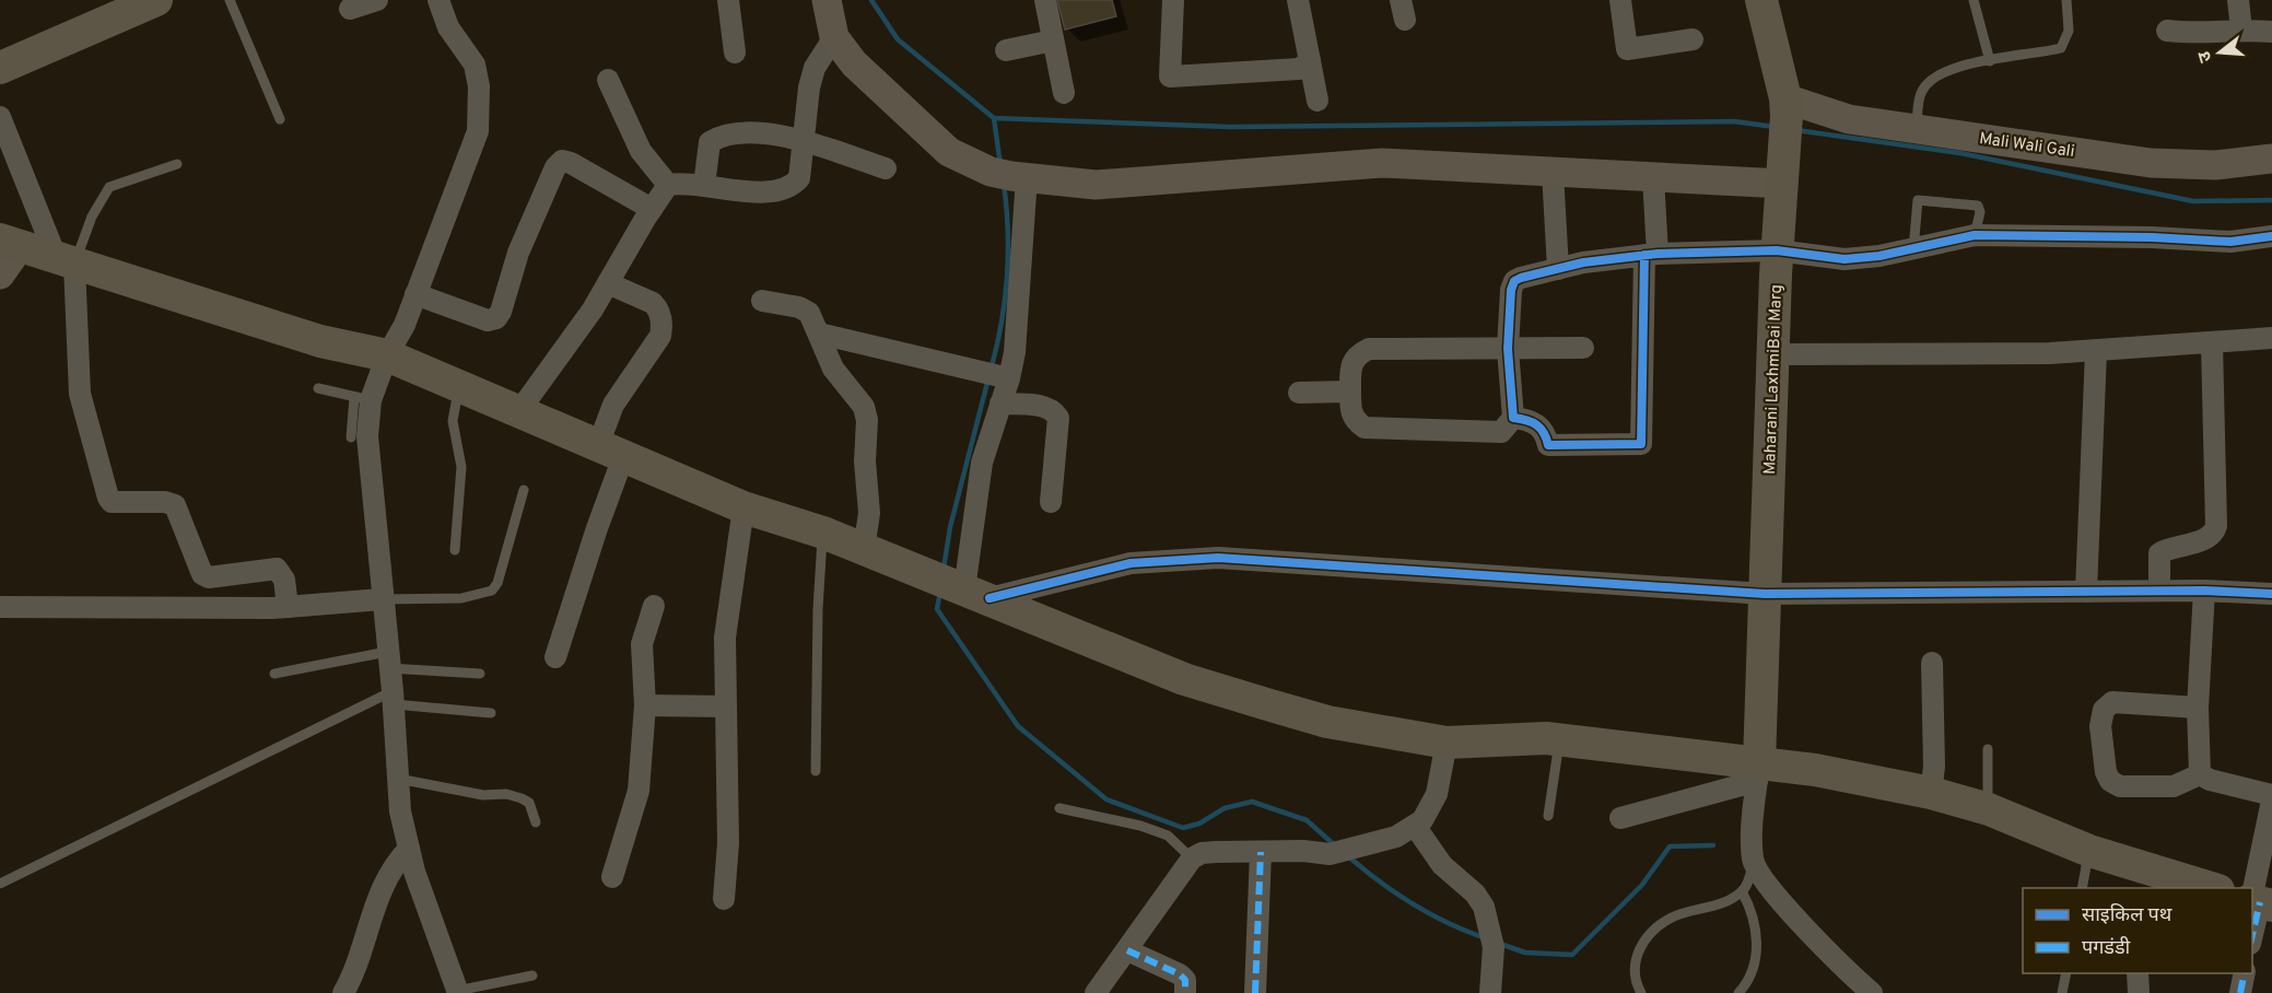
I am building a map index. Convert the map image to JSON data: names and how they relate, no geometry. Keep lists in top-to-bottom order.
{
  "streets": {
    "main road": ["Maharani LaxhmiBai Marg"],
    "street": ["Mali Wali Gali"]
  },
  "crossings": [
    ["Mali Wali Gali", "Maharani LaxhmiBai Marg"]
  ],
  "legend": ["साइकिल पथ", "पगडंडी"],
  "north": "left"
}
